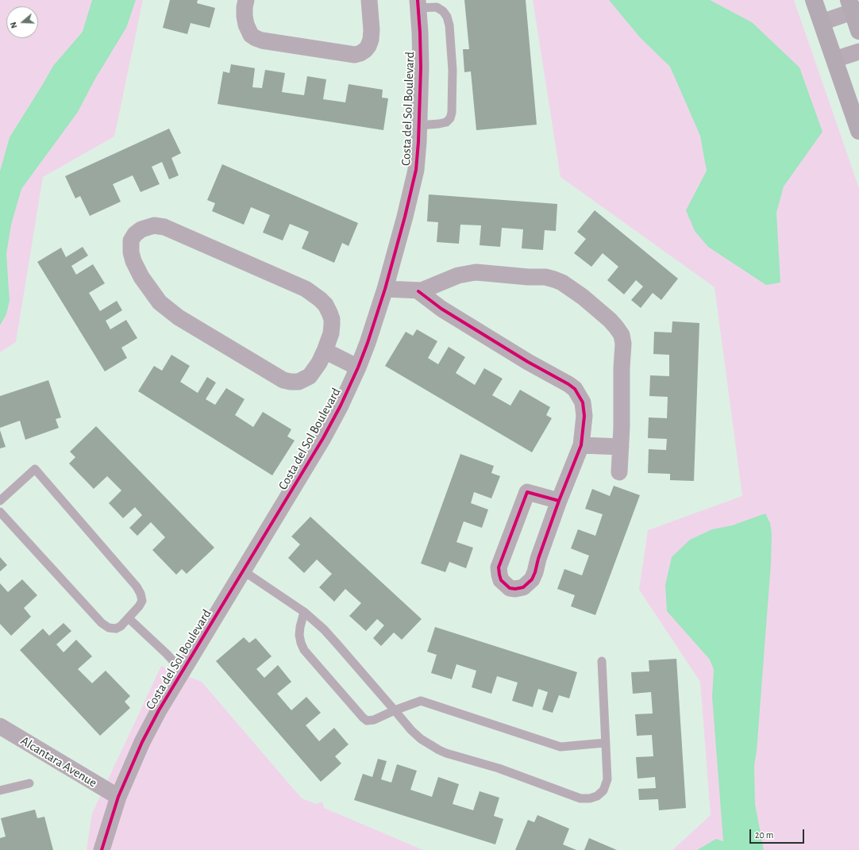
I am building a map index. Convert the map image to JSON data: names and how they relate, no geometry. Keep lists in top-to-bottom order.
{
  "streets": {
    "street": ["Costa del Sol Boulevard", "Alcantara Avenue"]
  },
  "crossings": [
    ["Costa del Sol Boulevard", "Alcantara Avenue"]
  ],
  "scale_bar": "20 m",
  "north": "left"
}
